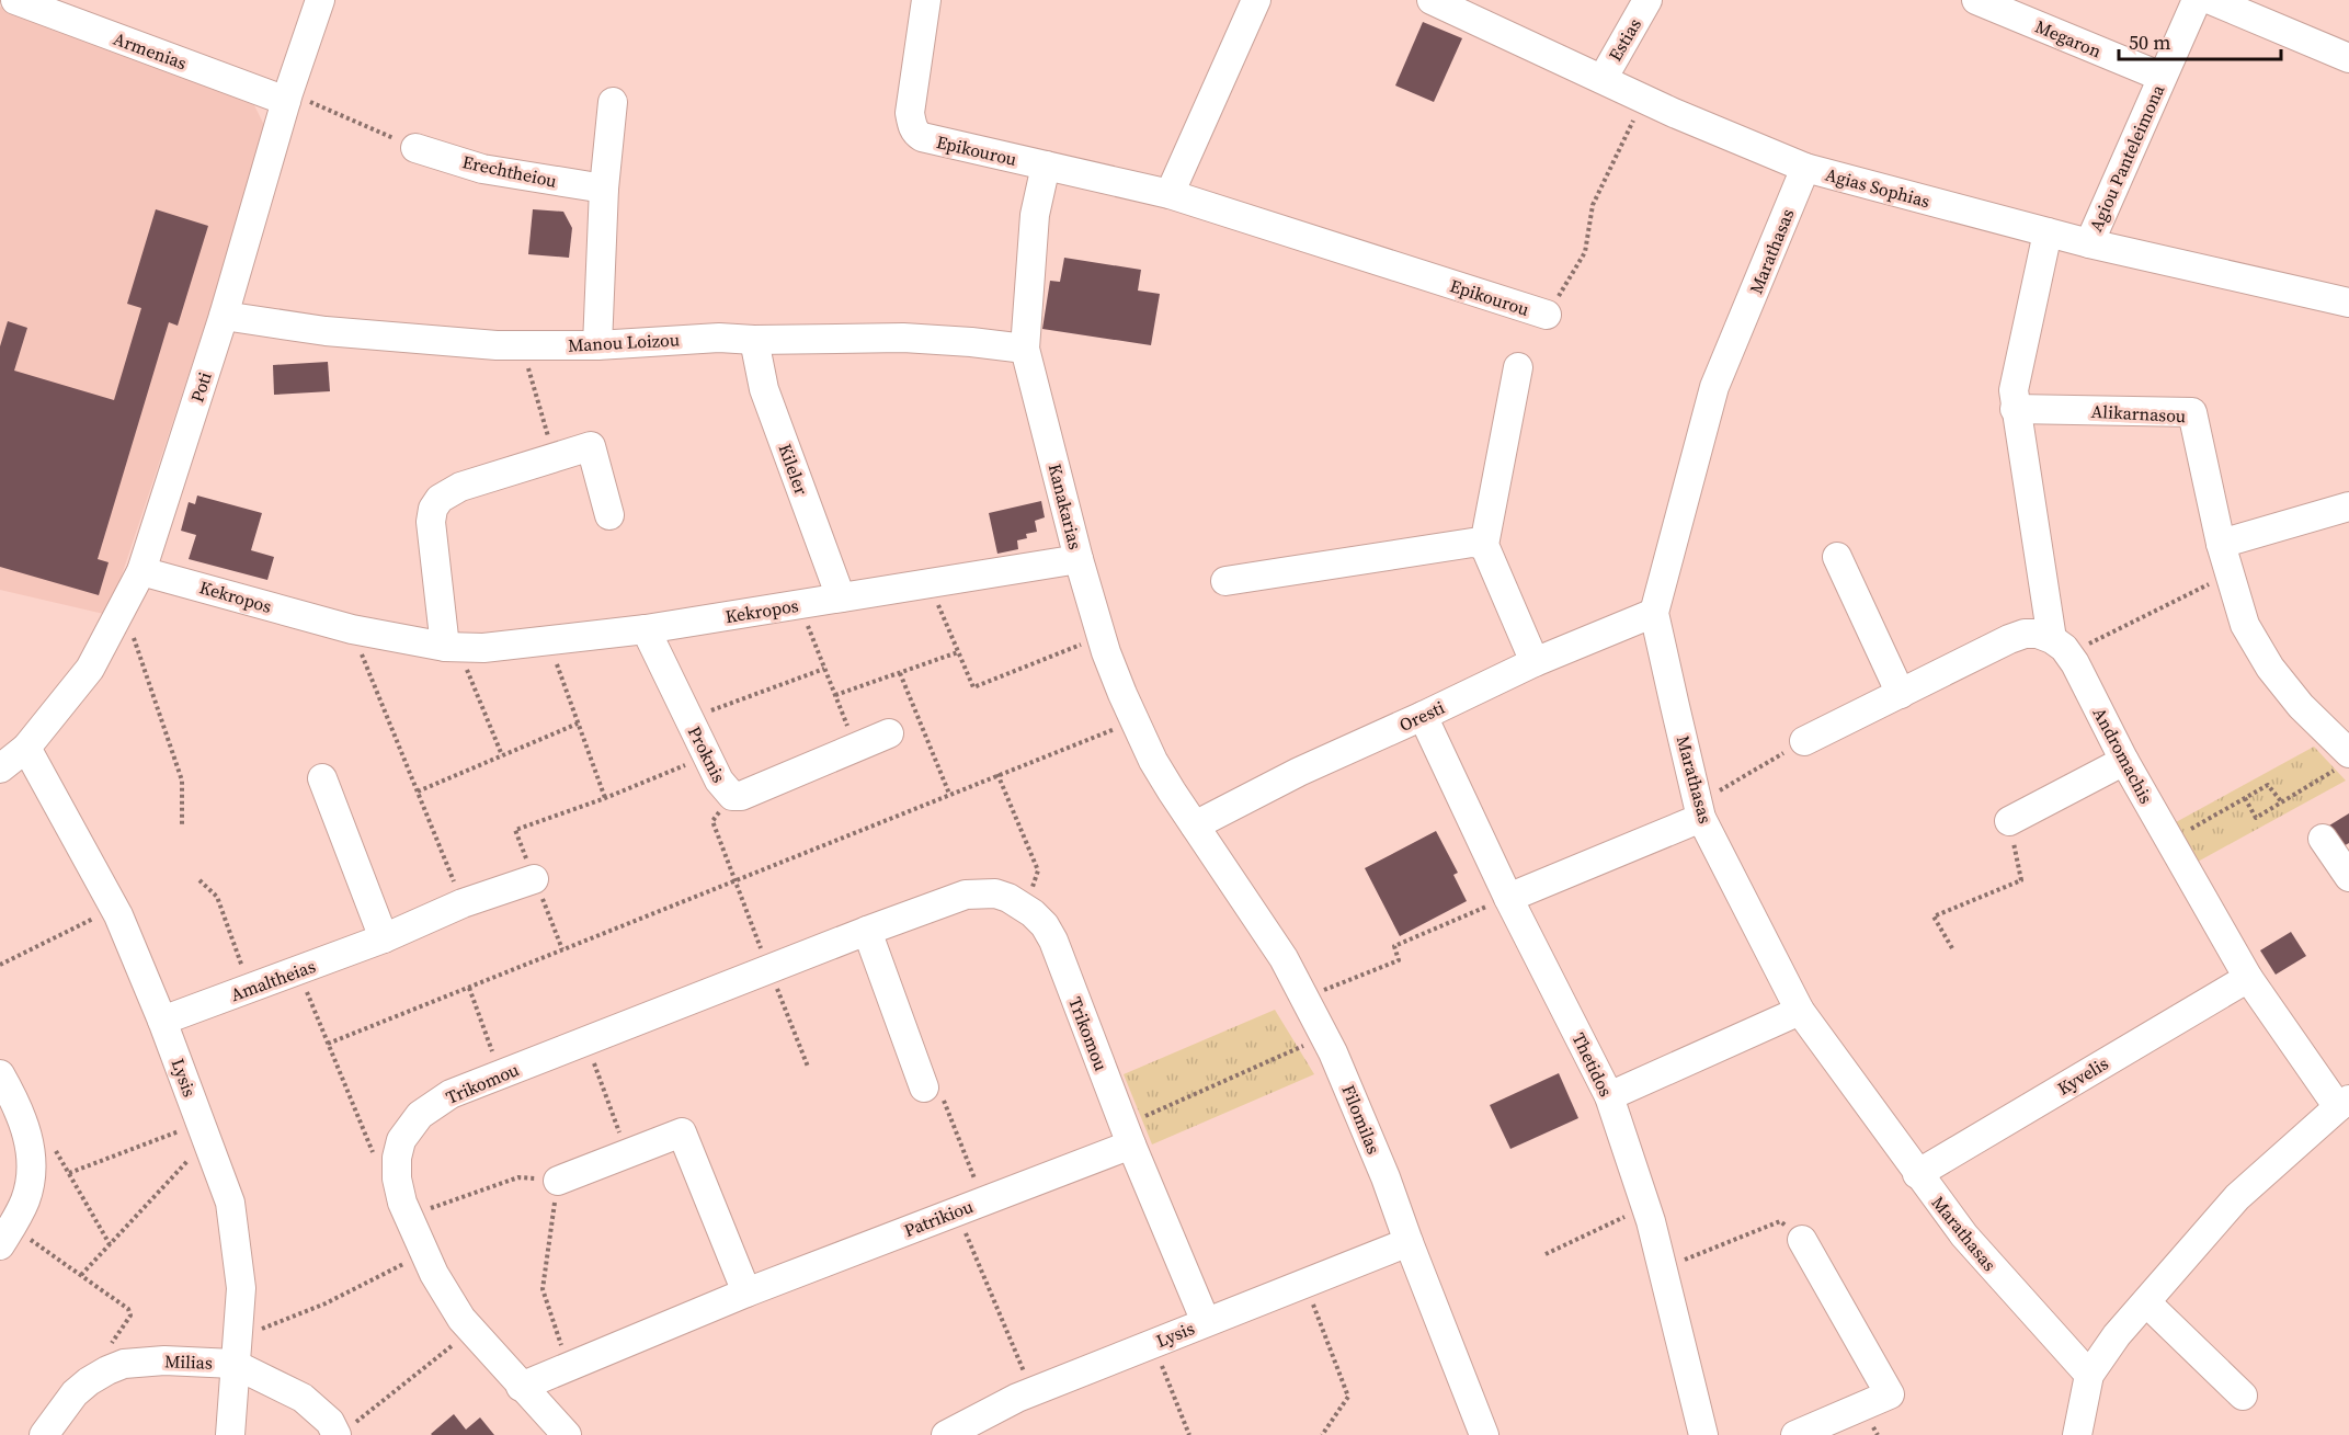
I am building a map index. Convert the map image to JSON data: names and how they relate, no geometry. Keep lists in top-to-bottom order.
{
  "streets": {
    "street": [
      "Megaron",
      "Estias",
      "Armenias",
      "Epikourou",
      "Agiou Panteleimona",
      "Erechtheiou",
      "Agias Sophias",
      "Marathasas",
      "Manou Loizou",
      "Poti",
      "Alikarnasou",
      "Kileler",
      "Kanakarias",
      "Kekropos",
      "Oresti",
      "Proknis",
      "Andromachis",
      "Amaltheias",
      "Trikomou",
      "Thetidos",
      "Kyvelis",
      "Lysis",
      "Filomilas",
      "Patrikiou",
      "Milias"
    ]
  },
  "crossings": [
    ["Megaron", "Agiou Panteleimona"],
    ["Estias", "Agias Sophias"],
    ["Armenias", "Poti"],
    ["Epikourou", "Kanakarias"],
    ["Agiou Panteleimona", "Agias Sophias"],
    ["Agias Sophias", "Marathasas"],
    ["Marathasas", "Oresti"],
    ["Marathasas", "Kyvelis"],
    ["Manou Loizou", "Poti"],
    ["Manou Loizou", "Kileler"],
    ["Manou Loizou", "Kanakarias"],
    ["Poti", "Kekropos"],
    ["Poti", "Lysis"],
    ["Kileler", "Kekropos"],
    ["Kanakarias", "Kekropos"],
    ["Kanakarias", "Oresti"],
    ["Kanakarias", "Filomilas"],
    ["Kekropos", "Proknis"],
    ["Oresti", "Thetidos"],
    ["Oresti", "Filomilas"],
    ["Andromachis", "Kyvelis"],
    ["Amaltheias", "Lysis"],
    ["Trikomou", "Lysis"],
    ["Trikomou", "Patrikiou"],
    ["Lysis", "Filomilas"],
    ["Lysis", "Milias"]
  ],
  "scale_bar": "50 m"
}
